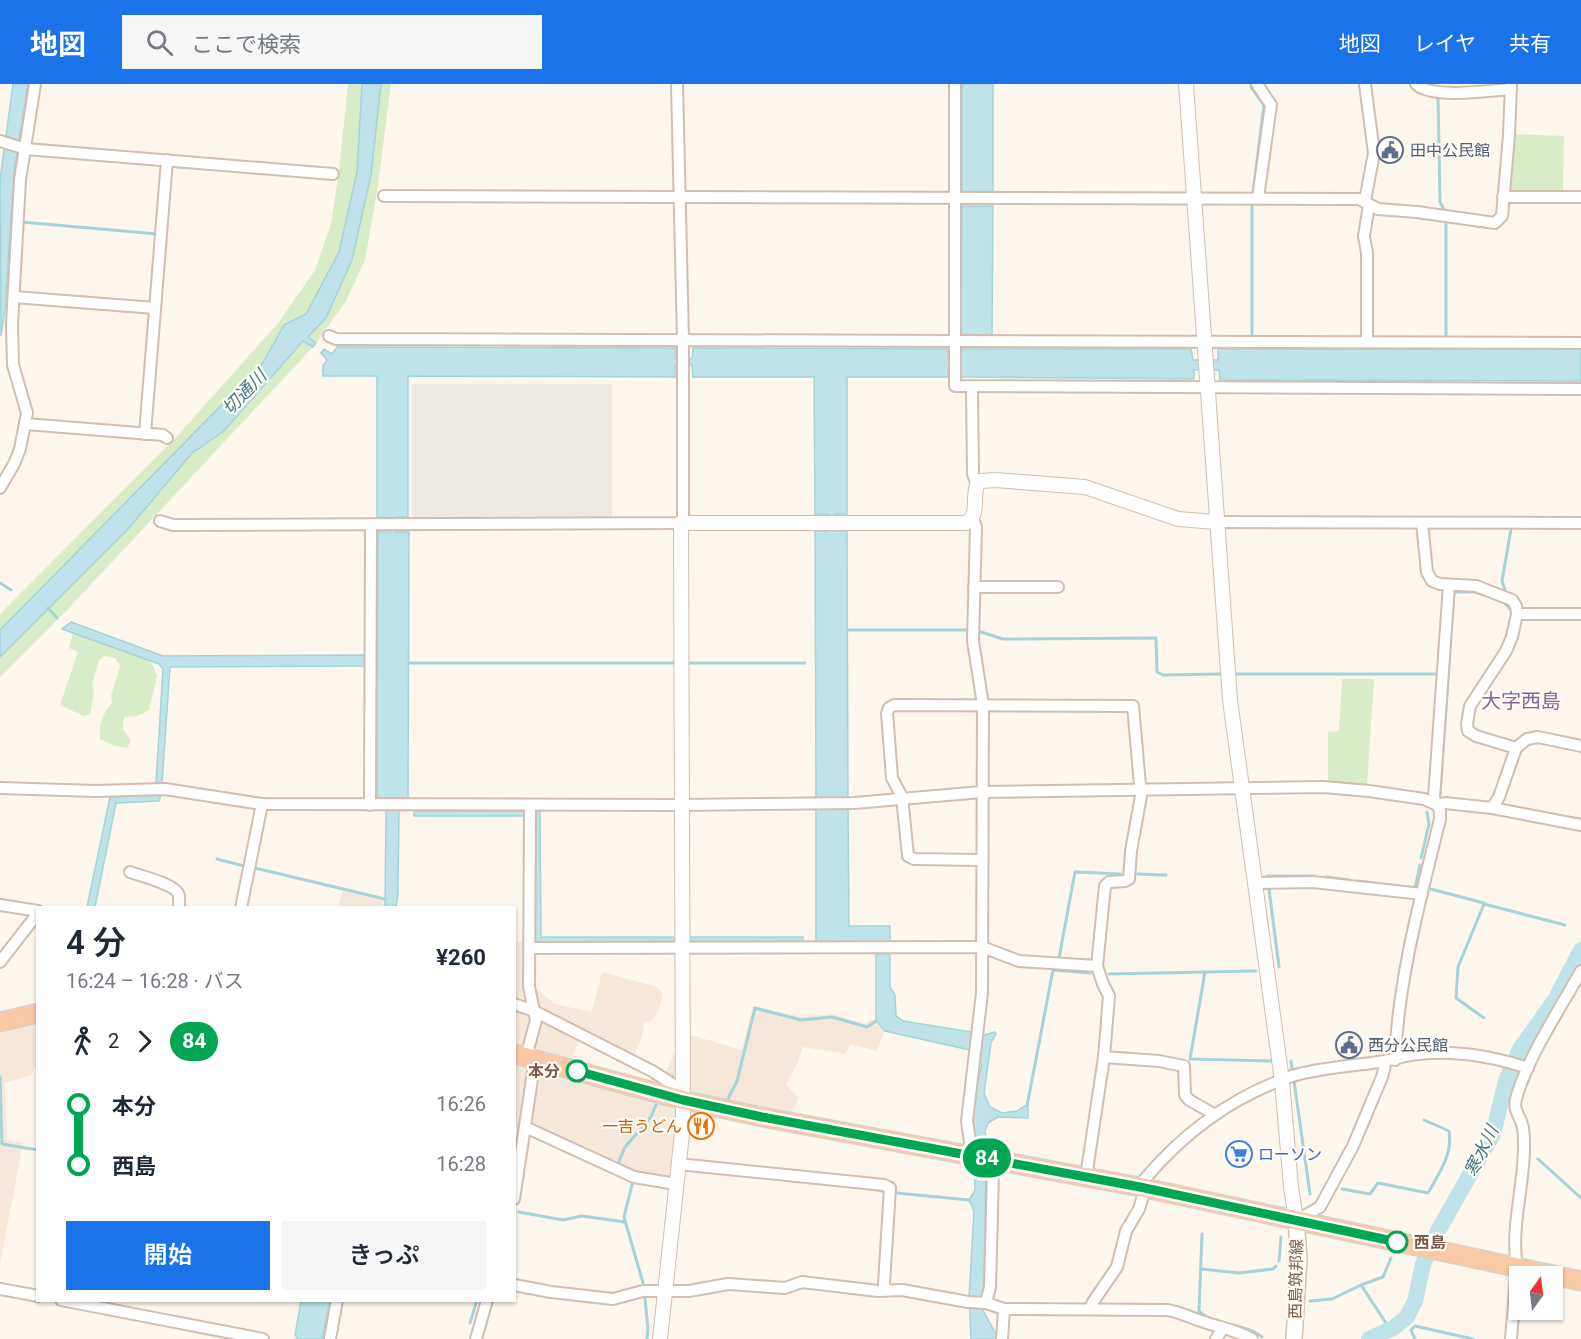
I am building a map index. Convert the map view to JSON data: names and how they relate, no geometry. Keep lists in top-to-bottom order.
{
  "streets": {
    "main road": ["西島筑邦線"]
  },
  "districts": ["大字西島"],
  "water": ["切通川", "寒水川"],
  "places": {
    "public building": ["田中公民館", "西分公民館"],
    "other": ["本分", "西島"],
    "restaurant": ["一吉うどん"],
    "supermarket": ["ローソン"]
  },
  "lines": ["bus line 84"],
  "north": "top",
  "page": {
    "header": "地図",
    "search": "ここで検索",
    "nav": ["地図", "レイヤ", "共有"],
    "on_map": "84",
    "heading": ["4 分", "16:24 – 16:28 · バス", "¥260"],
    "legs": ["2", "84"],
    "list": [
      {
        "name": "本分",
        "value": "16:26"
      },
      {
        "name": "西島",
        "value": "16:28"
      }
    ],
    "buttons": ["開始", "きっぷ"]
  }
}
